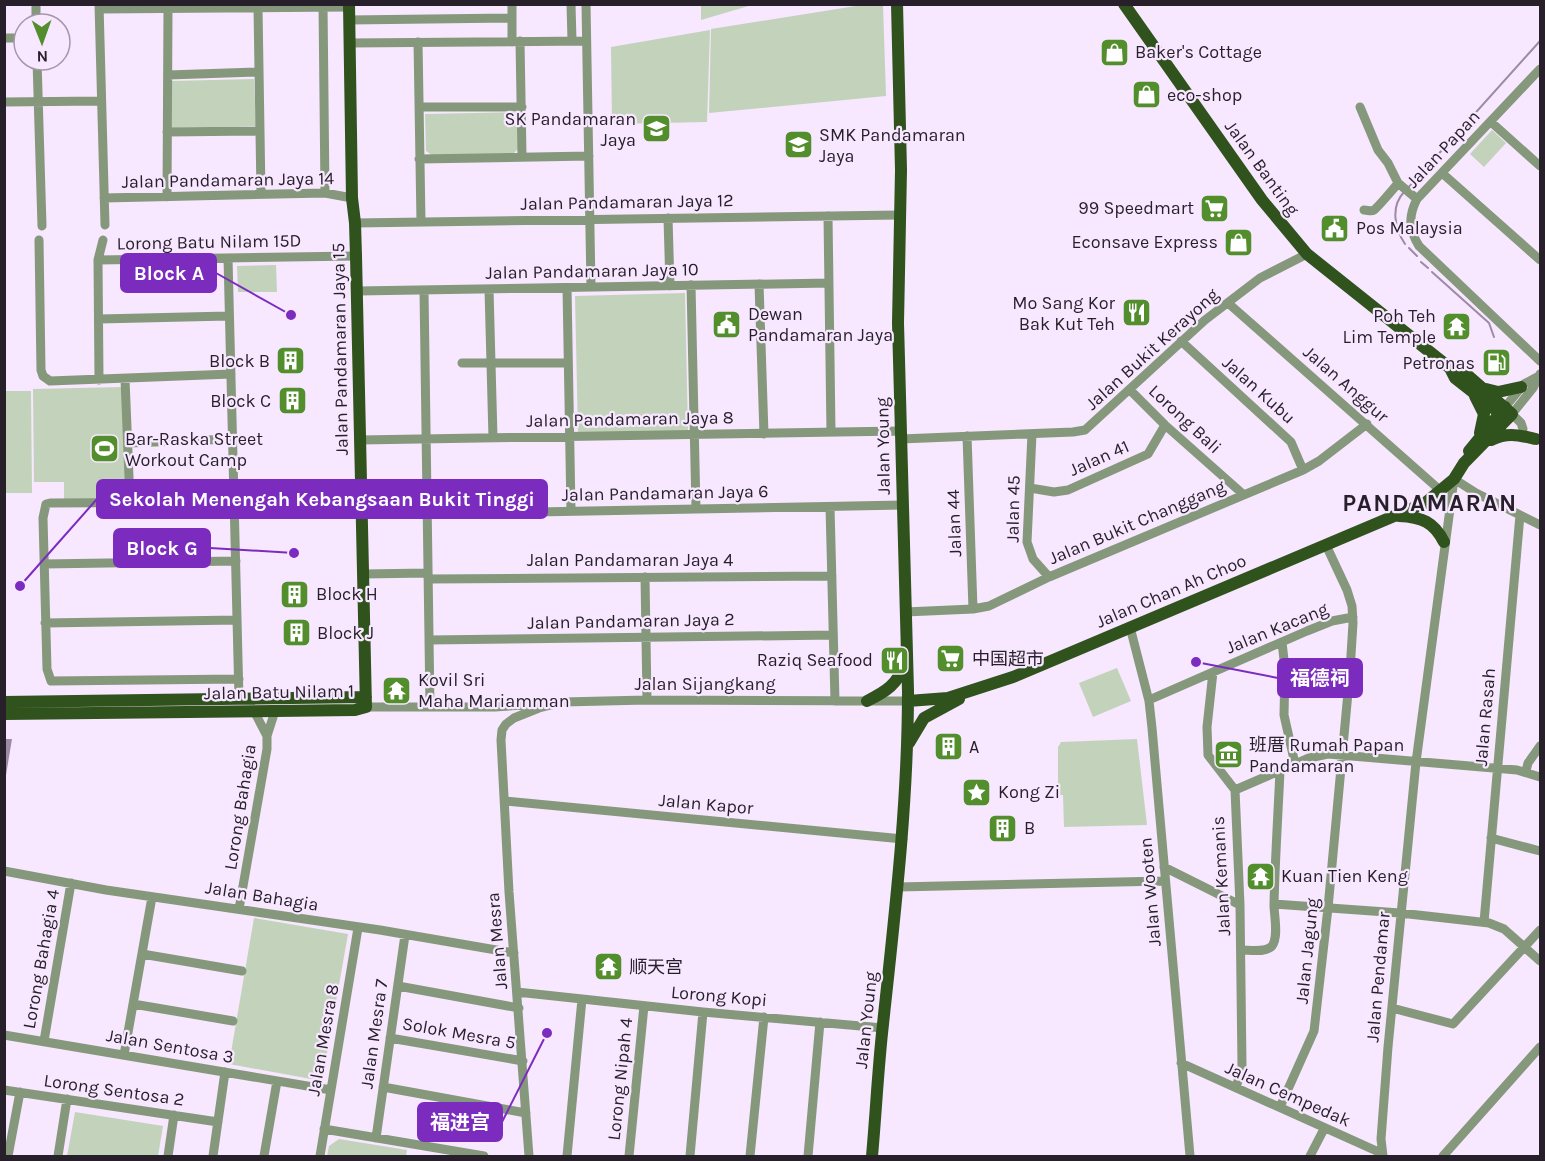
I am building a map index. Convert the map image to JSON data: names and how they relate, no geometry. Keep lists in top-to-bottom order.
{
  "streets": {
    "main road": [
      "Jalan Banting",
      "Jalan Pandamaran Jaya 15",
      "Jalan Young",
      "Jalan Chan Ah Choo",
      "Jalan Batu Nilam 1"
    ],
    "street": [
      "Jalan Papan",
      "Jalan Pandamaran Jaya 14",
      "Jalan Pandamaran Jaya 12",
      "Lorong Batu Nilam 15D",
      "Jalan Pandamaran Jaya 10",
      "Jalan Bukit Kerayong",
      "Jalan Anggur",
      "Jalan Kubu",
      "Jalan Pandamaran Jaya 8",
      "Lorong Bali",
      "Jalan 41",
      "Jalan Pandamaran Jaya 6",
      "Jalan 45",
      "Jalan Bukit Changgang",
      "Jalan 44",
      "Jalan Pandamaran Jaya 4",
      "Jalan Pandamaran Jaya 2",
      "Jalan Kacang",
      "Jalan Sijangkang",
      "Jalan Rasah",
      "Jalan Kapor",
      "Lorong Bahagia",
      "Jalan Kemanis",
      "Jalan Wooten",
      "Jalan Bahagia",
      "Jalan Mesra",
      "Jalan Jagung",
      "Lorong Bahagia 4",
      "Jalan Pendamar",
      "Lorong Kopi",
      "Solok Mesra 5",
      "Jalan Mesra 7",
      "Jalan Mesra 8",
      "Jalan Sentosa 3",
      "Lorong Nipah 4",
      "Lorong Sentosa 2",
      "Jalan Cempedak"
    ]
  },
  "crossings": [
    ["Jalan Banting", "Jalan Bukit Kerayong"],
    ["Jalan Pandamaran Jaya 14", "Jalan Pandamaran Jaya 15"],
    ["Jalan Pandamaran Jaya 12", "Jalan Pandamaran Jaya 15"],
    ["Jalan Pandamaran Jaya 12", "Jalan Young"],
    ["Lorong Batu Nilam 15D", "Jalan Pandamaran Jaya 15"],
    ["Jalan Pandamaran Jaya 10", "Jalan Pandamaran Jaya 15"],
    ["Jalan Pandamaran Jaya 15", "Jalan Pandamaran Jaya 8"],
    ["Jalan Pandamaran Jaya 15", "Jalan Pandamaran Jaya 4"],
    ["Jalan Pandamaran Jaya 15", "Jalan Batu Nilam 1"],
    ["Jalan Bukit Kerayong", "Jalan Anggur"],
    ["Jalan Bukit Kerayong", "Jalan Kubu"],
    ["Jalan Bukit Kerayong", "Jalan Pandamaran Jaya 8"],
    ["Jalan Bukit Kerayong", "Lorong Bali"],
    ["Jalan Bukit Kerayong", "Jalan Young"],
    ["Jalan Bukit Kerayong", "Jalan 45"],
    ["Jalan Bukit Kerayong", "Jalan 44"],
    ["Jalan Anggur", "Jalan Bukit Changgang"],
    ["Jalan Anggur", "Jalan Chan Ah Choo"],
    ["Jalan Kubu", "Jalan Bukit Changgang"],
    ["Jalan Pandamaran Jaya 8", "Jalan Young"],
    ["Lorong Bali", "Jalan 41"],
    ["Lorong Bali", "Jalan Bukit Changgang"],
    ["Jalan Young", "Jalan Pandamaran Jaya 6"],
    ["Jalan Young", "Jalan Bukit Changgang"],
    ["Jalan Young", "Jalan Chan Ah Choo"],
    ["Jalan Young", "Jalan Sijangkang"],
    ["Jalan Young", "Jalan Kapor"],
    ["Jalan Young", "Lorong Kopi"],
    ["Jalan 41", "Jalan 45"],
    ["Jalan 45", "Jalan Bukit Changgang"],
    ["Jalan Bukit Changgang", "Jalan 44"],
    ["Jalan Chan Ah Choo", "Jalan Sijangkang"],
    ["Jalan Chan Ah Choo", "Jalan Wooten"],
    ["Jalan Chan Ah Choo", "Jalan Jagung"],
    ["Jalan Chan Ah Choo", "Jalan Pendamar"],
    ["Jalan Kacang", "Jalan Kemanis"],
    ["Jalan Kacang", "Jalan Wooten"],
    ["Jalan Kacang", "Jalan Jagung"],
    ["Jalan Sijangkang", "Jalan Batu Nilam 1"],
    ["Jalan Sijangkang", "Jalan Mesra"],
    ["Jalan Batu Nilam 1", "Lorong Bahagia"],
    ["Jalan Kapor", "Jalan Mesra"],
    ["Lorong Bahagia", "Jalan Bahagia"],
    ["Jalan Kemanis", "Jalan Cempedak"],
    ["Jalan Wooten", "Jalan Cempedak"],
    ["Jalan Bahagia", "Jalan Mesra"],
    ["Jalan Bahagia", "Lorong Bahagia 4"],
    ["Jalan Bahagia", "Jalan Mesra 7"],
    ["Jalan Bahagia", "Jalan Mesra 8"],
    ["Jalan Mesra", "Lorong Kopi"],
    ["Jalan Mesra", "Solok Mesra 5"],
    ["Jalan Jagung", "Jalan Cempedak"],
    ["Lorong Bahagia 4", "Jalan Sentosa 3"],
    ["Jalan Pendamar", "Jalan Cempedak"],
    ["Lorong Kopi", "Lorong Nipah 4"],
    ["Solok Mesra 5", "Jalan Mesra 7"],
    ["Jalan Mesra 8", "Jalan Sentosa 3"]
  ],
  "districts": ["PANDAMARAN"],
  "places": {
    "shop": ["Baker's Cottage", "eco-shop", "Econsave Express"],
    "school or university": ["SK Pandamaran Jaya", "SMK Pandamaran Jaya"],
    "supermarket": ["99 Speedmart", "中国超市"],
    "public building": ["Pos Malaysia", "Dewan Pandamaran Jaya"],
    "restaurant": ["Mo Sang Kor Bak Kut Teh", "Raziq Seafood"],
    "other": [
      "Block A",
      "Block G",
      "Sekolah Menengah Kebangsaan Bukit Tinggi",
      "福德祠",
      "福进宫"
    ],
    "temple": [
      "Poh Teh Lim Temple",
      "Kovil Sri Maha Mariamman",
      "Kuan Tien Keng",
      "顺天宫"
    ],
    "building": [
      "Block B",
      "Block C",
      "Block H",
      "Block J",
      "A",
      "B"
    ],
    "fuel station": ["Petronas"],
    "sports": ["Bar-Raska Street Workout Camp"],
    "museum": ["班厝 Rumah Papan Pandamaran"],
    "place": ["Kong Zi"]
  },
  "north": "bottom"
}
